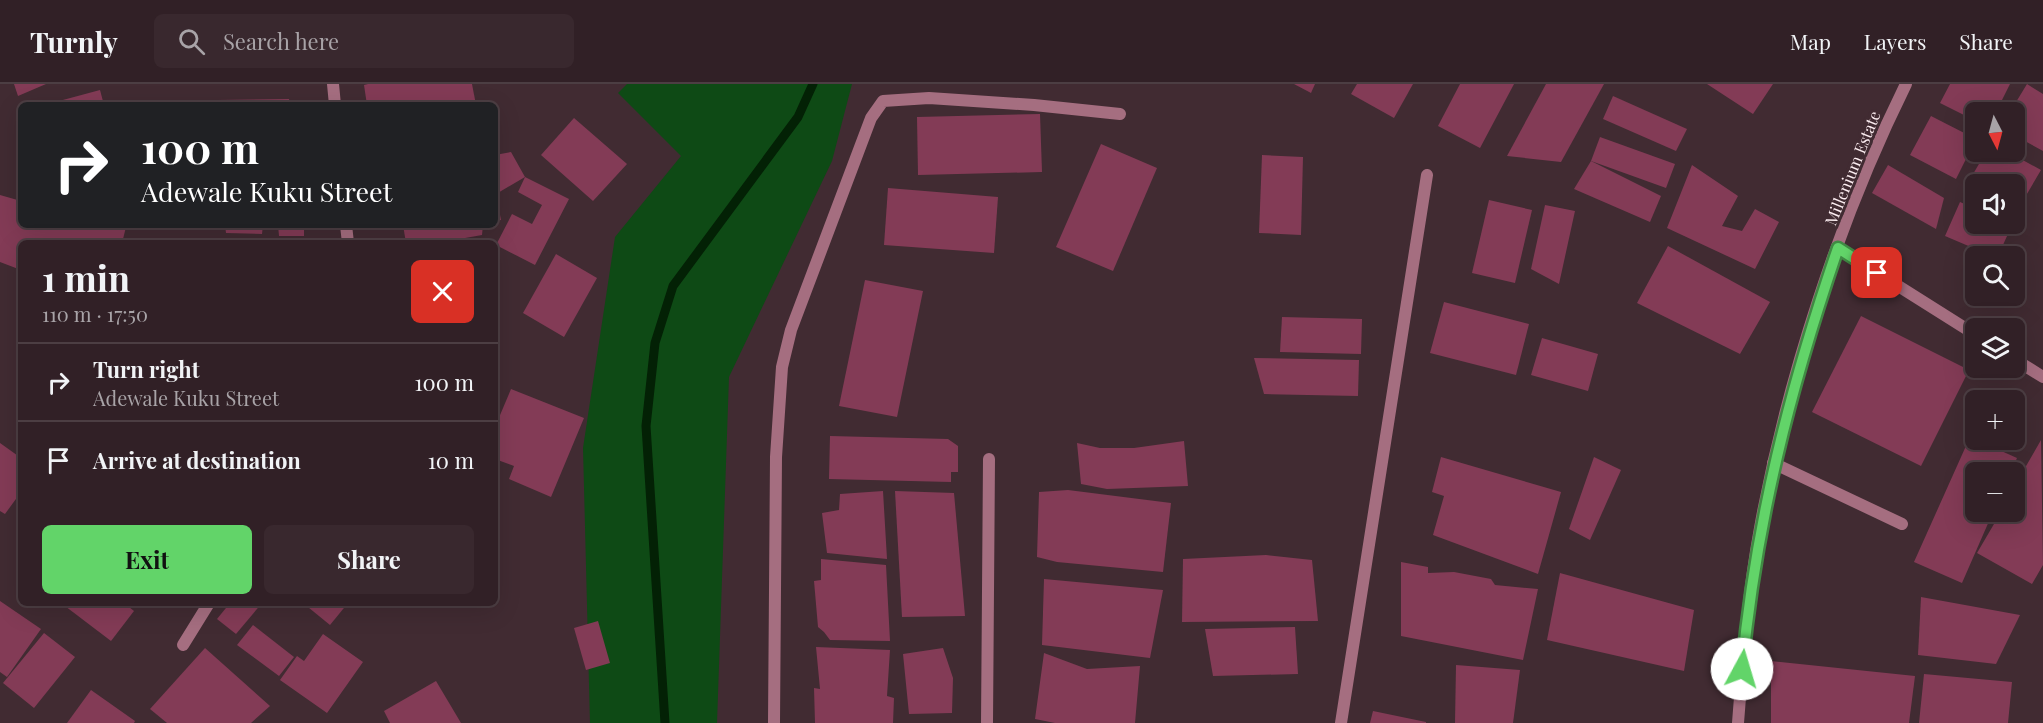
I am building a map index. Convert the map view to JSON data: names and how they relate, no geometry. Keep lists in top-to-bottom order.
{
  "streets": {
    "street": ["Millenium Estate"]
  },
  "north": "bottom",
  "page": {
    "header": "Turnly",
    "search": "Search here",
    "nav": ["Map", "Layers", "Share"],
    "map_buttons": ["+", "−"],
    "turn": ["100 m", "Adewale Kuku Street"],
    "heading": ["1 min", "110 m · 17:50"],
    "list": [
      {
        "name": "Turn right",
        "note": "Adewale Kuku Street",
        "value": "100 m"
      },
      {
        "name": "Arrive at destination",
        "value": "10 m"
      }
    ],
    "buttons": ["Exit", "Share"]
  }
}
